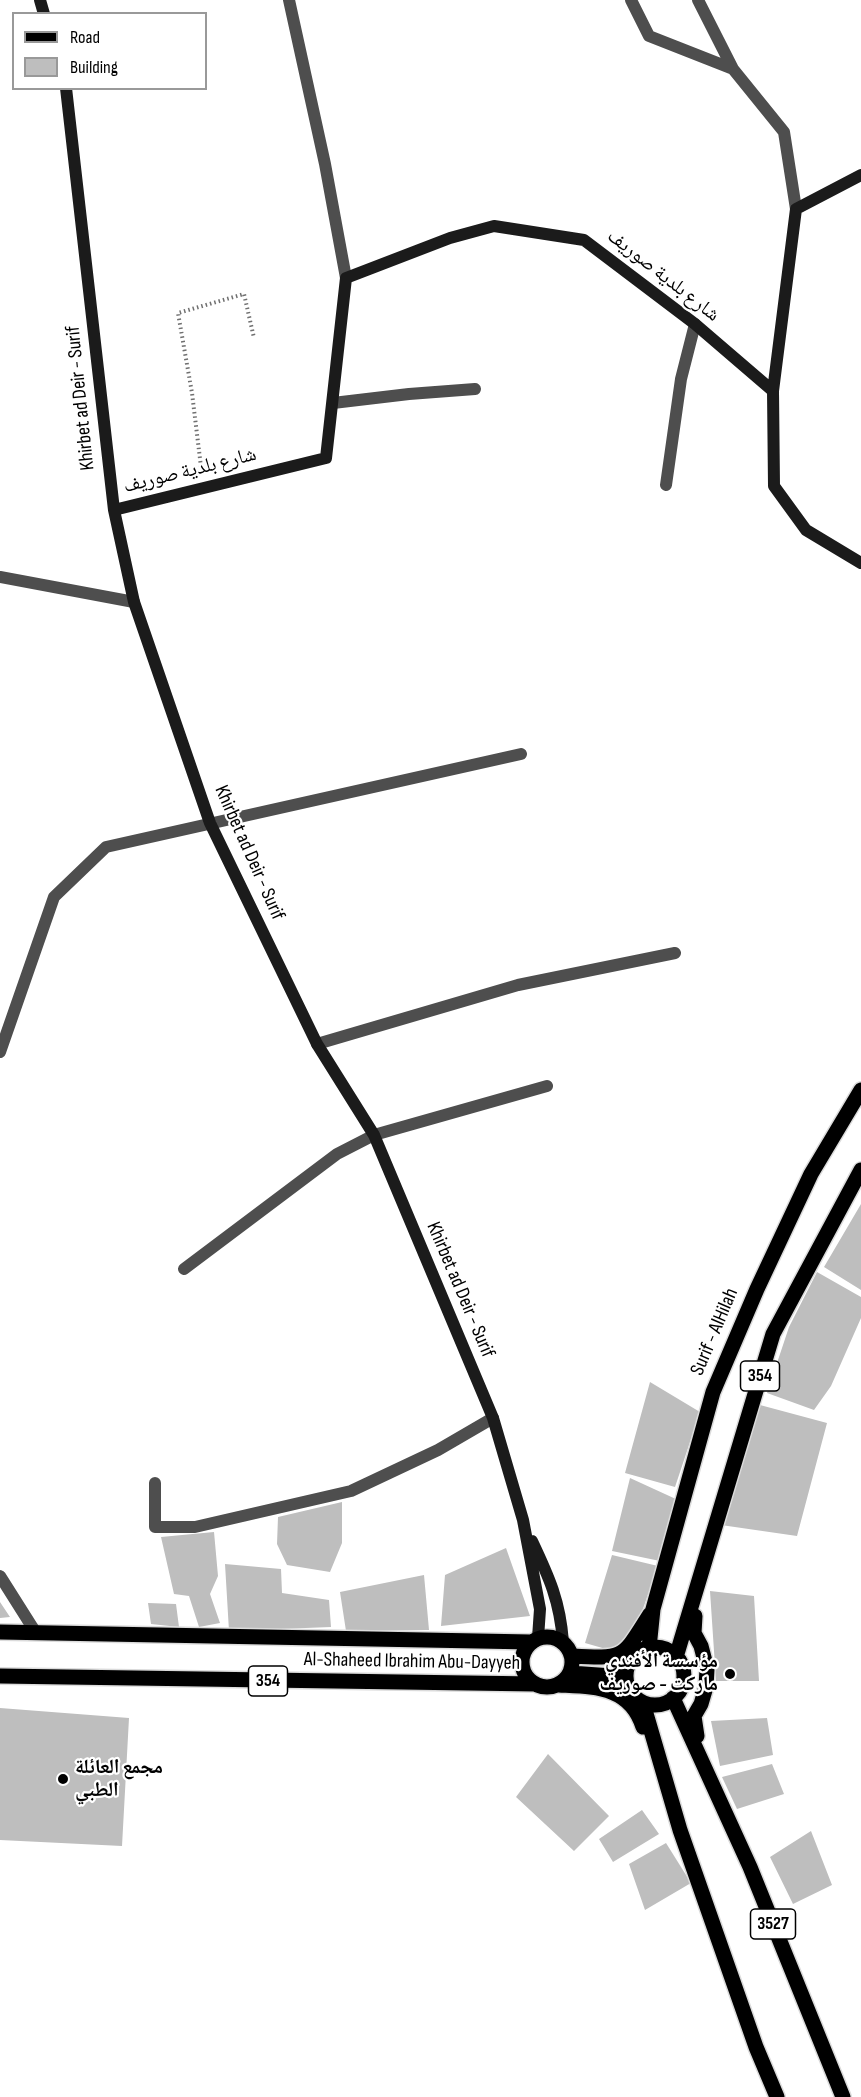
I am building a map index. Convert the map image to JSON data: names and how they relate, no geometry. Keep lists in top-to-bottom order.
{
  "streets": {
    "main road": [
      "شارع بلدية صوريف",
      "Khirbet ad Deir - Surif",
      "Surif - AlHilah",
      "354",
      "Al-Shaheed Ibrahim Abu-Dayyeh",
      "3527"
    ]
  },
  "crossings": [
    ["شارع بلدية صوريف", "Khirbet ad Deir - Surif"],
    ["Khirbet ad Deir - Surif", "354"],
    ["Khirbet ad Deir - Surif", "Al-Shaheed Ibrahim Abu-Dayyeh"],
    ["354", "Al-Shaheed Ibrahim Abu-Dayyeh"],
    ["354", "3527"]
  ],
  "places": ["مؤسسة الأفندي ماركت - صوريف", "مجمع العائلة الطبي"],
  "legend": ["Road", "Building"]
}
